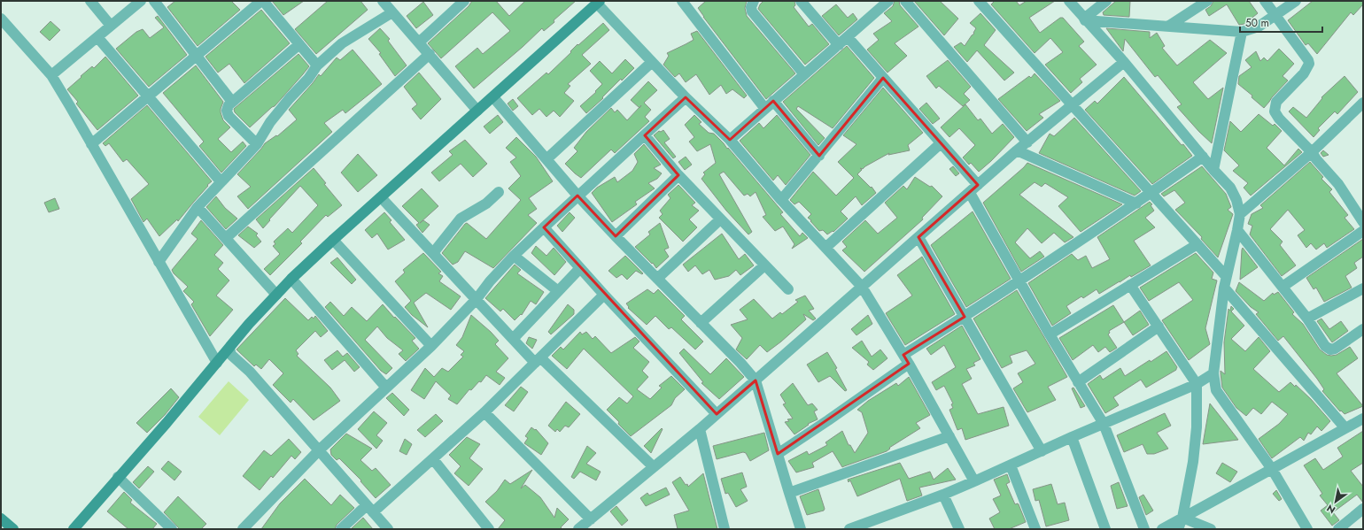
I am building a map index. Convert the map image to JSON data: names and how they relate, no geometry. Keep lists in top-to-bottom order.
{
  "scale_bar": "50 m",
  "north": "bottom left"
}
